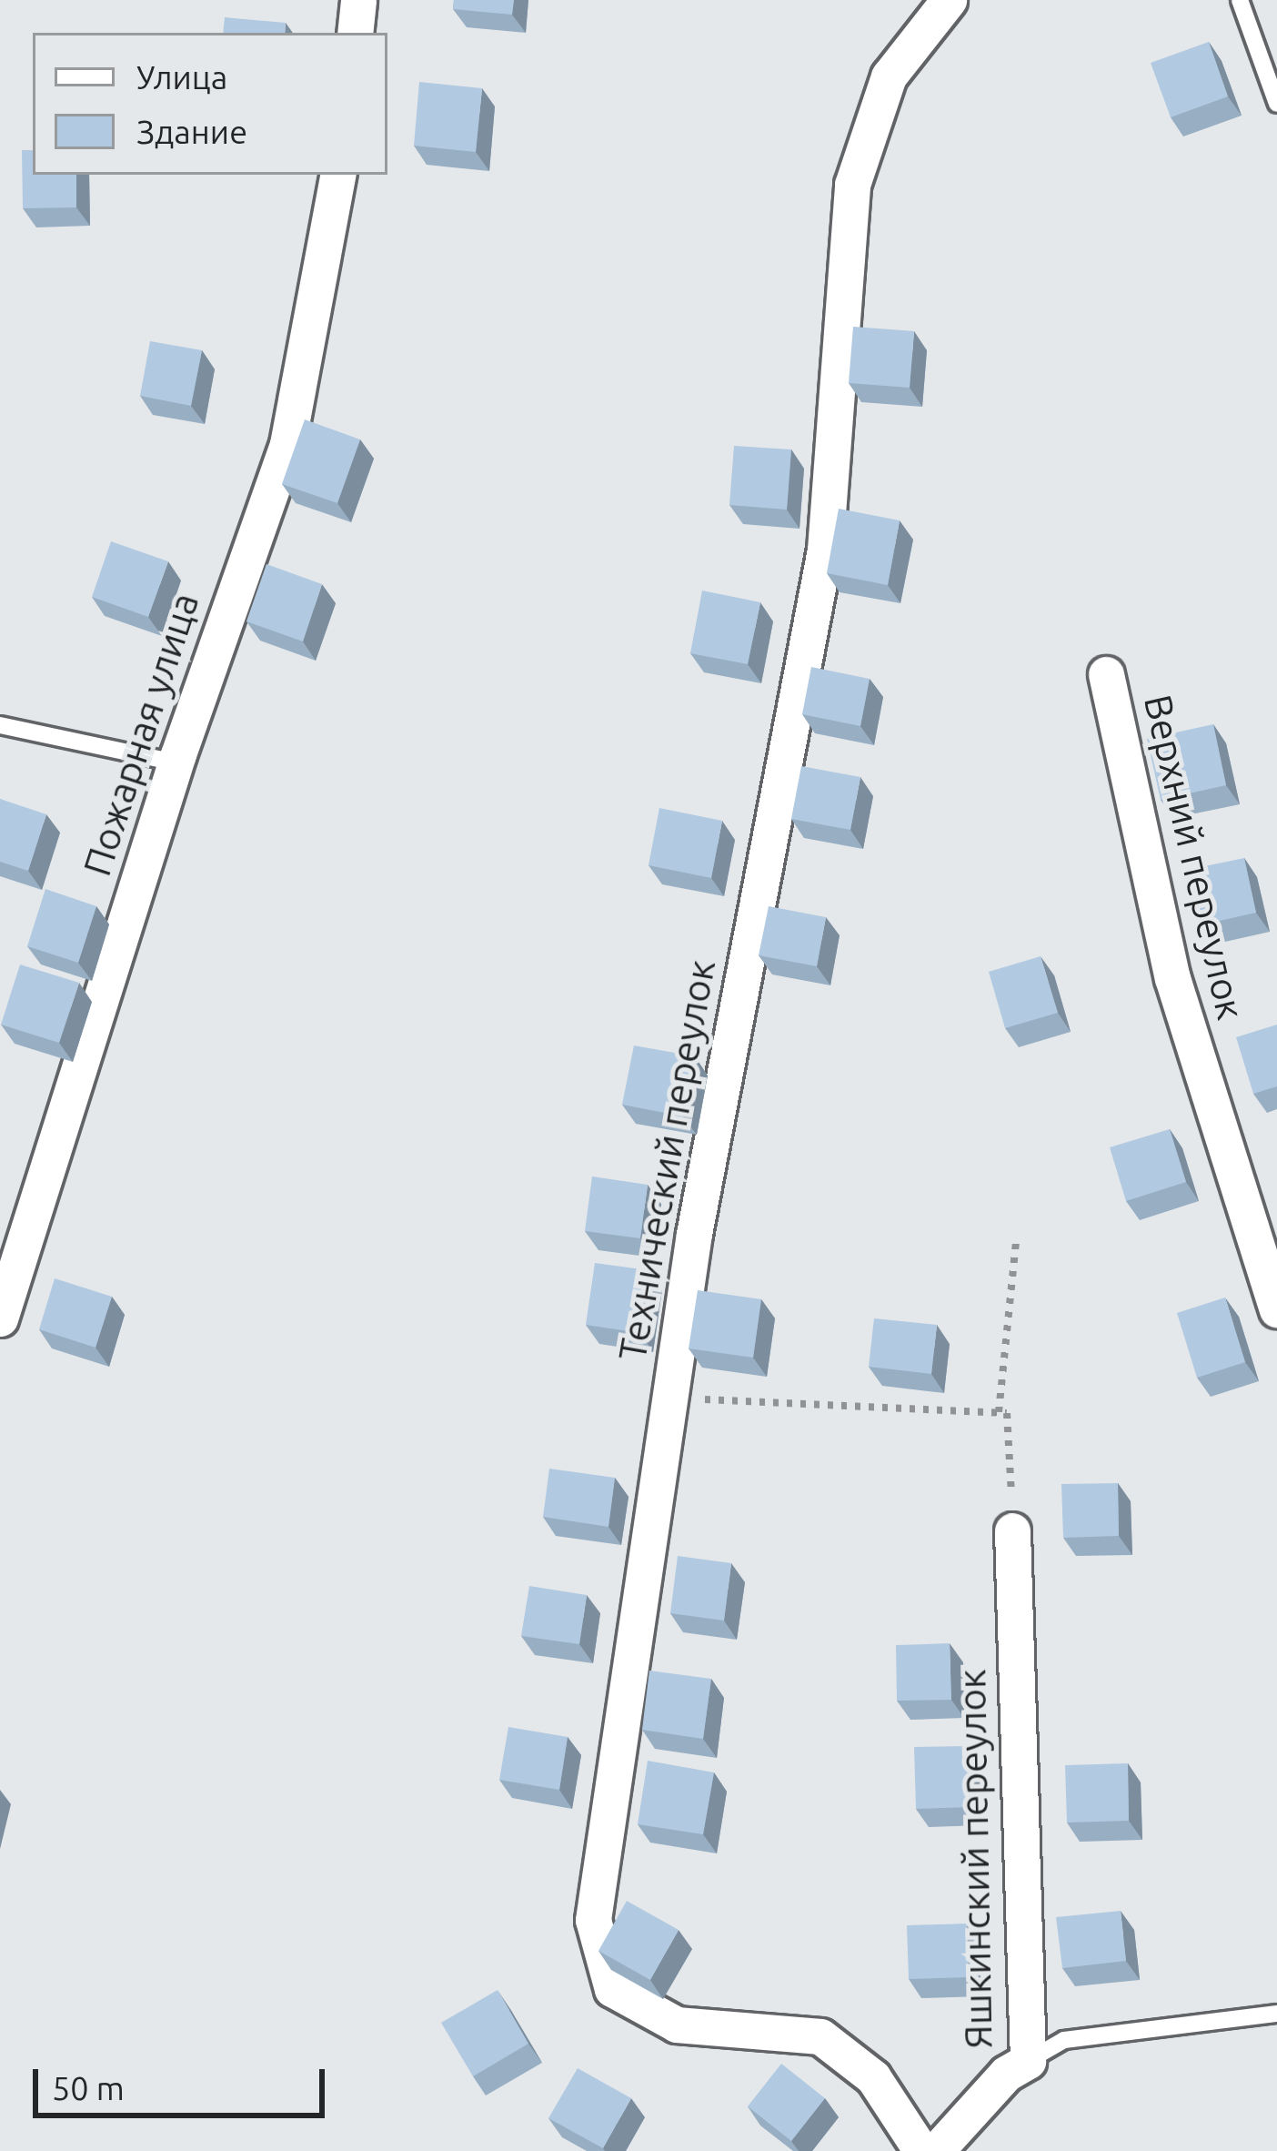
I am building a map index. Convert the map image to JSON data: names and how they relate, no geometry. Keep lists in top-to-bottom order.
{
  "streets": {
    "street": [
      "Пожарная улица",
      "Верхний переулок",
      "Технический переулок",
      "Яшкинский переулок"
    ]
  },
  "legend": ["Улица", "Здание"],
  "scale_bar": "50 m"
}
